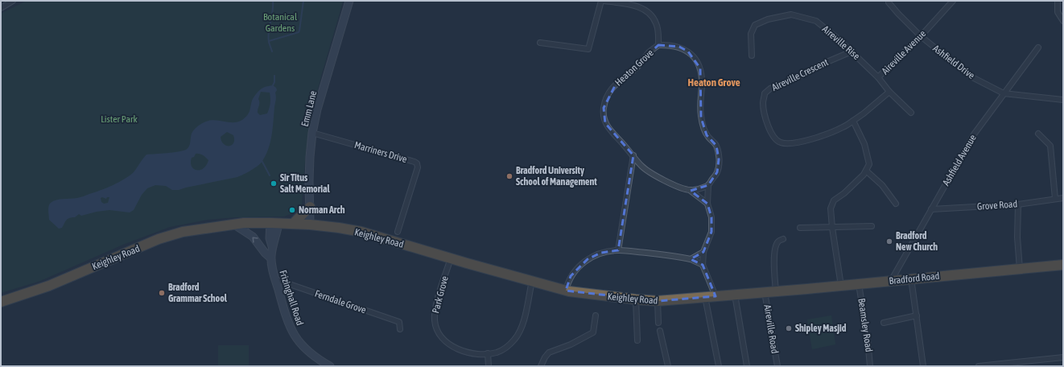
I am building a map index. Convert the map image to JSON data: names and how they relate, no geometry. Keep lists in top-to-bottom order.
{
  "streets": {
    "highway": ["Keighley Road", "Bradford Road"],
    "street": [
      "Aireville Rise",
      "Aireville Avenue",
      "Ashfield Drive",
      "Heaton Grove",
      "Aireville Crescent",
      "Emm Lane",
      "Marriners Drive",
      "Ashfield Avenue",
      "Grove Road",
      "Park Grove",
      "Frizinghall Road",
      "Ferndale Grove",
      "Beamsley Road",
      "Aireville Road"
    ]
  },
  "crossings": [
    ["Aireville Rise", "Aireville Avenue"],
    ["Aireville Rise", "Aireville Crescent"],
    ["Aireville Avenue", "Ashfield Drive"],
    ["Ashfield Drive", "Ashfield Avenue"],
    ["Emm Lane", "Marriners Drive"],
    ["Emm Lane", "Keighley Road"],
    ["Ashfield Avenue", "Grove Road"],
    ["Ashfield Avenue", "Bradford Road"],
    ["Keighley Road", "Bradford Road"],
    ["Keighley Road", "Park Grove"],
    ["Keighley Road", "Frizinghall Road"],
    ["Keighley Road", "Aireville Road"],
    ["Bradford Road", "Beamsley Road"],
    ["Bradford Road", "Aireville Road"],
    ["Frizinghall Road", "Ferndale Grove"]
  ],
  "districts": ["Heaton Grove"],
  "parks": ["Botanical Gardens", "Lister Park"],
  "places": [
    "Bradford University School of Management",
    "Sir Titus Salt Memorial",
    "Norman Arch",
    "Bradford New Church",
    "Bradford Grammar School",
    "Shipley Masjid"
  ]
}
